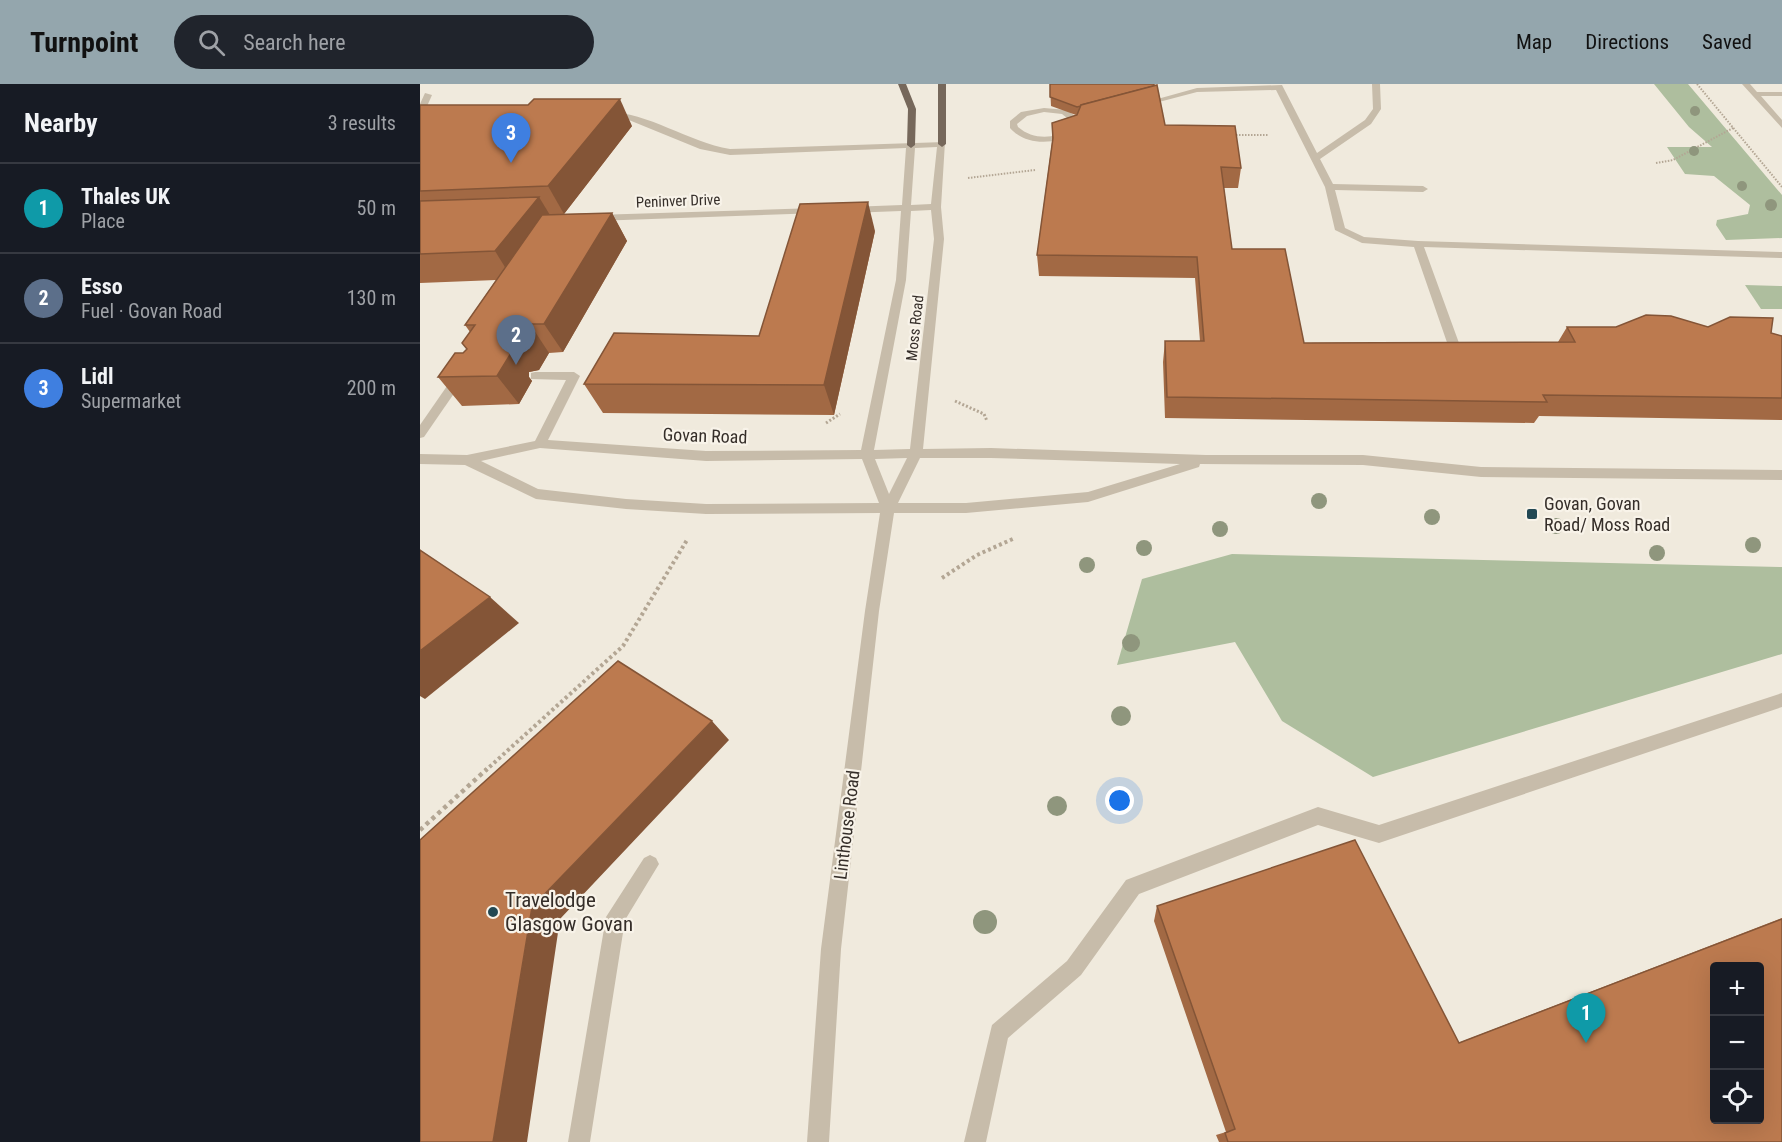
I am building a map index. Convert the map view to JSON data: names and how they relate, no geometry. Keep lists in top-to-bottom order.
{
  "streets": {
    "street": [
      "Peninver Drive",
      "Moss Road",
      "Govan Road",
      "Linthouse Road"
    ]
  },
  "crossings": [
    ["Moss Road", "Govan Road"],
    ["Moss Road", "Linthouse Road"]
  ],
  "places": {
    "transit": ["Govan, Govan Road/ Moss Road"],
    "other": ["Travelodge Glasgow Govan"]
  },
  "page": {
    "header": "Turnpoint",
    "search": "Search here",
    "nav": ["Map", "Directions", "Saved"],
    "heading": ["Nearby", "3 results"],
    "pins": ["3", "2", "1"],
    "list": [
      {
        "mark": "1",
        "name": "Thales UK",
        "note": "Place",
        "value": "50 m"
      },
      {
        "mark": "2",
        "name": "Esso",
        "note": "Fuel · Govan Road",
        "value": "130 m"
      },
      {
        "mark": "3",
        "name": "Lidl",
        "note": "Supermarket",
        "value": "200 m"
      }
    ],
    "map_buttons": ["+", "−"]
  }
}
